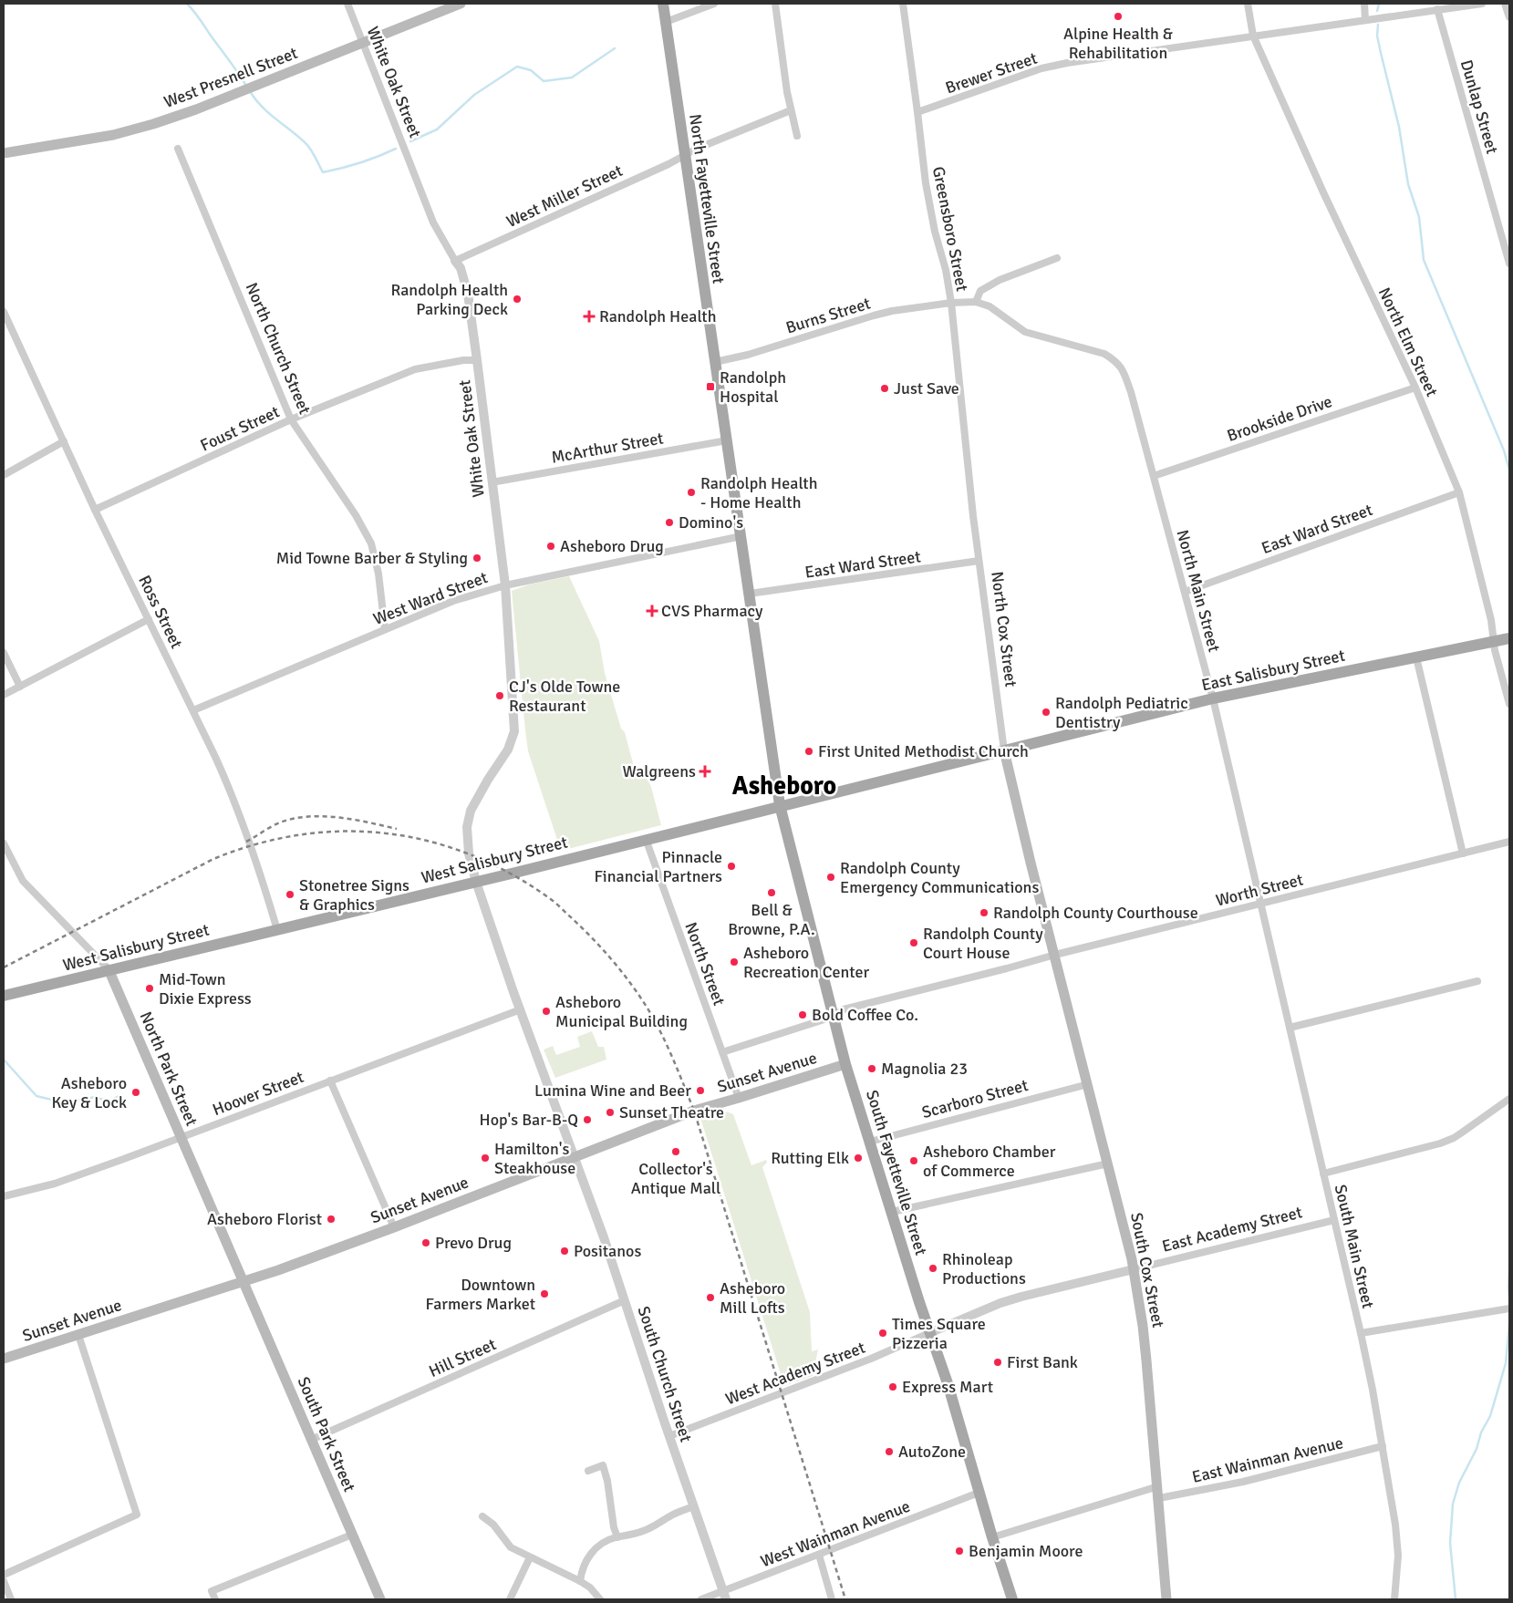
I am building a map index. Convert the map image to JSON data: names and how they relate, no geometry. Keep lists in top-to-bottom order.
{
  "streets": {
    "main road": [
      "West Presnell Street",
      "North Fayetteville Street",
      "North Cox Street",
      "East Salisbury Street",
      "West Salisbury Street",
      "North Park Street",
      "Sunset Avenue",
      "South Fayetteville Street",
      "South Cox Street",
      "South Park Street"
    ],
    "street": [
      "Brewer Street",
      "White Oak Street",
      "Dunlap Street",
      "West Miller Street",
      "Greensboro Street",
      "Burns Street",
      "North Elm Street",
      "North Church Street",
      "Brookside Drive",
      "Foust Street",
      "McArthur Street",
      "East Ward Street",
      "North Main Street",
      "West Ward Street",
      "Ross Street",
      "Worth Street",
      "North Street",
      "Hoover Street",
      "Scarboro Street",
      "East Academy Street",
      "South Main Street",
      "Hill Street",
      "West Academy Street",
      "South Church Street",
      "East Wainman Avenue",
      "West Wainman Avenue"
    ]
  },
  "crossings": [
    ["Brewer Street", "Dunlap Street"],
    ["Brewer Street", "Greensboro Street"],
    ["Brewer Street", "North Elm Street"],
    ["West Presnell Street", "White Oak Street"],
    ["White Oak Street", "West Miller Street"],
    ["White Oak Street", "Foust Street"],
    ["White Oak Street", "McArthur Street"],
    ["White Oak Street", "West Ward Street"],
    ["White Oak Street", "West Salisbury Street"],
    ["West Miller Street", "North Fayetteville Street"],
    ["North Fayetteville Street", "Burns Street"],
    ["North Fayetteville Street", "McArthur Street"],
    ["North Fayetteville Street", "East Ward Street"],
    ["North Fayetteville Street", "West Ward Street"],
    ["North Fayetteville Street", "East Salisbury Street"],
    ["North Fayetteville Street", "West Salisbury Street"],
    ["North Fayetteville Street", "Worth Street"],
    ["North Fayetteville Street", "South Fayetteville Street"],
    ["Greensboro Street", "Burns Street"],
    ["Greensboro Street", "North Main Street"],
    ["Greensboro Street", "North Cox Street"],
    ["Burns Street", "North Cox Street"],
    ["North Elm Street", "Brookside Drive"],
    ["North Elm Street", "East Ward Street"],
    ["North Elm Street", "East Salisbury Street"],
    ["North Church Street", "Foust Street"],
    ["North Church Street", "West Ward Street"],
    ["Brookside Drive", "North Main Street"],
    ["Foust Street", "Ross Street"],
    ["East Ward Street", "North Main Street"],
    ["East Ward Street", "North Cox Street"],
    ["North Main Street", "East Salisbury Street"],
    ["North Main Street", "Worth Street"],
    ["North Main Street", "South Main Street"],
    ["West Ward Street", "Ross Street"],
    ["Ross Street", "West Salisbury Street"],
    ["North Cox Street", "East Salisbury Street"],
    ["North Cox Street", "Worth Street"],
    ["North Cox Street", "South Cox Street"],
    ["East Salisbury Street", "West Salisbury Street"],
    ["West Salisbury Street", "North Street"],
    ["West Salisbury Street", "North Park Street"],
    ["Worth Street", "North Street"],
    ["Worth Street", "South Fayetteville Street"],
    ["Worth Street", "South Main Street"],
    ["Worth Street", "South Cox Street"],
    ["North Street", "Sunset Avenue"],
    ["North Park Street", "Sunset Avenue"],
    ["North Park Street", "Hoover Street"],
    ["North Park Street", "South Park Street"],
    ["Sunset Avenue", "South Fayetteville Street"],
    ["Sunset Avenue", "South Church Street"],
    ["Sunset Avenue", "South Park Street"],
    ["Scarboro Street", "South Fayetteville Street"],
    ["Scarboro Street", "South Cox Street"],
    ["South Fayetteville Street", "East Academy Street"],
    ["South Fayetteville Street", "West Academy Street"],
    ["South Fayetteville Street", "West Wainman Avenue"],
    ["East Academy Street", "South Main Street"],
    ["East Academy Street", "South Cox Street"],
    ["East Academy Street", "West Academy Street"],
    ["South Main Street", "East Wainman Avenue"],
    ["South Cox Street", "East Wainman Avenue"],
    ["Hill Street", "South Church Street"],
    ["Hill Street", "South Park Street"],
    ["West Academy Street", "South Church Street"],
    ["South Church Street", "West Wainman Avenue"]
  ],
  "districts": ["Asheboro"],
  "places": {
    "other": [
      "Alpine Health & Rehabilitation",
      "Randolph Health Parking Deck",
      "Just Save",
      "Randolph Health - Home Health",
      "Domino's",
      "Asheboro Drug",
      "Mid Towne Barber & Styling",
      "CJ's Olde Towne Restaurant",
      "Randolph Pediatric Dentistry",
      "First United Methodist Church",
      "Pinnacle Financial Partners",
      "Randolph County Emergency Communications",
      "Bell & Browne, P.A.",
      "Stonetree Signs & Graphics",
      "Randolph County Courthouse",
      "Randolph County Court House",
      "Asheboro Recreation Center",
      "Mid-Town Dixie Express",
      "Asheboro Municipal Building",
      "Bold Coffee Co.",
      "Magnolia 23",
      "Lumina Wine and Beer",
      "Asheboro Key & Lock",
      "Sunset Theatre",
      "Hop's Bar-B-Q",
      "Collector's Antique Mall",
      "Hamilton's Steakhouse",
      "Rutting Elk",
      "Asheboro Chamber of Commerce",
      "Asheboro Florist",
      "Prevo Drug",
      "Positanos",
      "Rhinoleap Productions",
      "Downtown Farmers Market",
      "Asheboro Mill Lofts",
      "Times Square Pizzeria",
      "First Bank",
      "Express Mart",
      "AutoZone",
      "Benjamin Moore"
    ],
    "health": ["Randolph Health", "CVS Pharmacy", "Walgreens"],
    "transit": ["Randolph Hospital"]
  }
}
